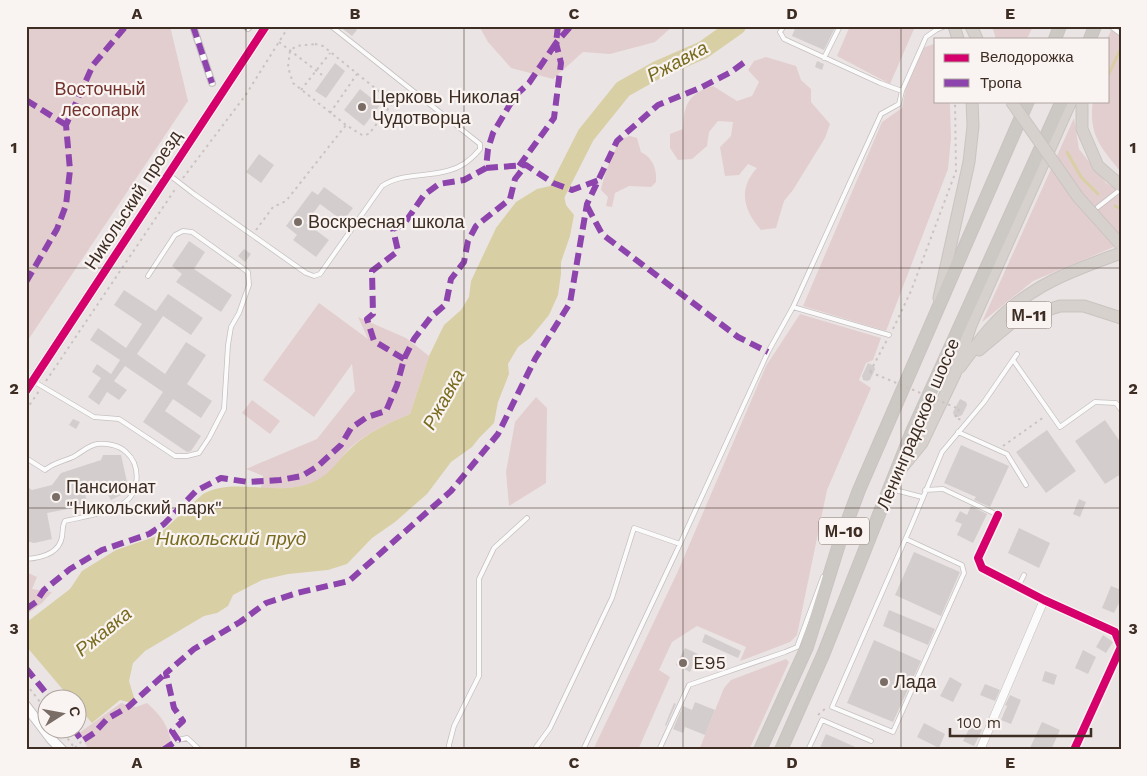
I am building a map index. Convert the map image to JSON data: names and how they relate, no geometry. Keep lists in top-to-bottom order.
{
  "streets": {
    "highway": ["Ленинградское шоссе", "М-10"],
    "main road": ["М-11"],
    "street": ["Никольский проезд"]
  },
  "crossings": [
    ["М-11", "М-10"],
    ["Ленинградское шоссе", "М-10"]
  ],
  "water": ["Ржавка", "Никольский пруд"],
  "parks": ["Восточный лесопарк"],
  "places": [
    "Церковь Николая Чудотворца",
    "Воскресная школа",
    "Пансионат \"Никольский парк\"",
    "E95",
    "Лада"
  ],
  "legend": ["Велодорожка", "Тропа"],
  "scale_bar": "100 m",
  "north": "right",
  "grid": {
    "columns": [
      "A",
      "B",
      "C",
      "D",
      "E"
    ],
    "rows": ["1", "2", "3"]
  }
}
